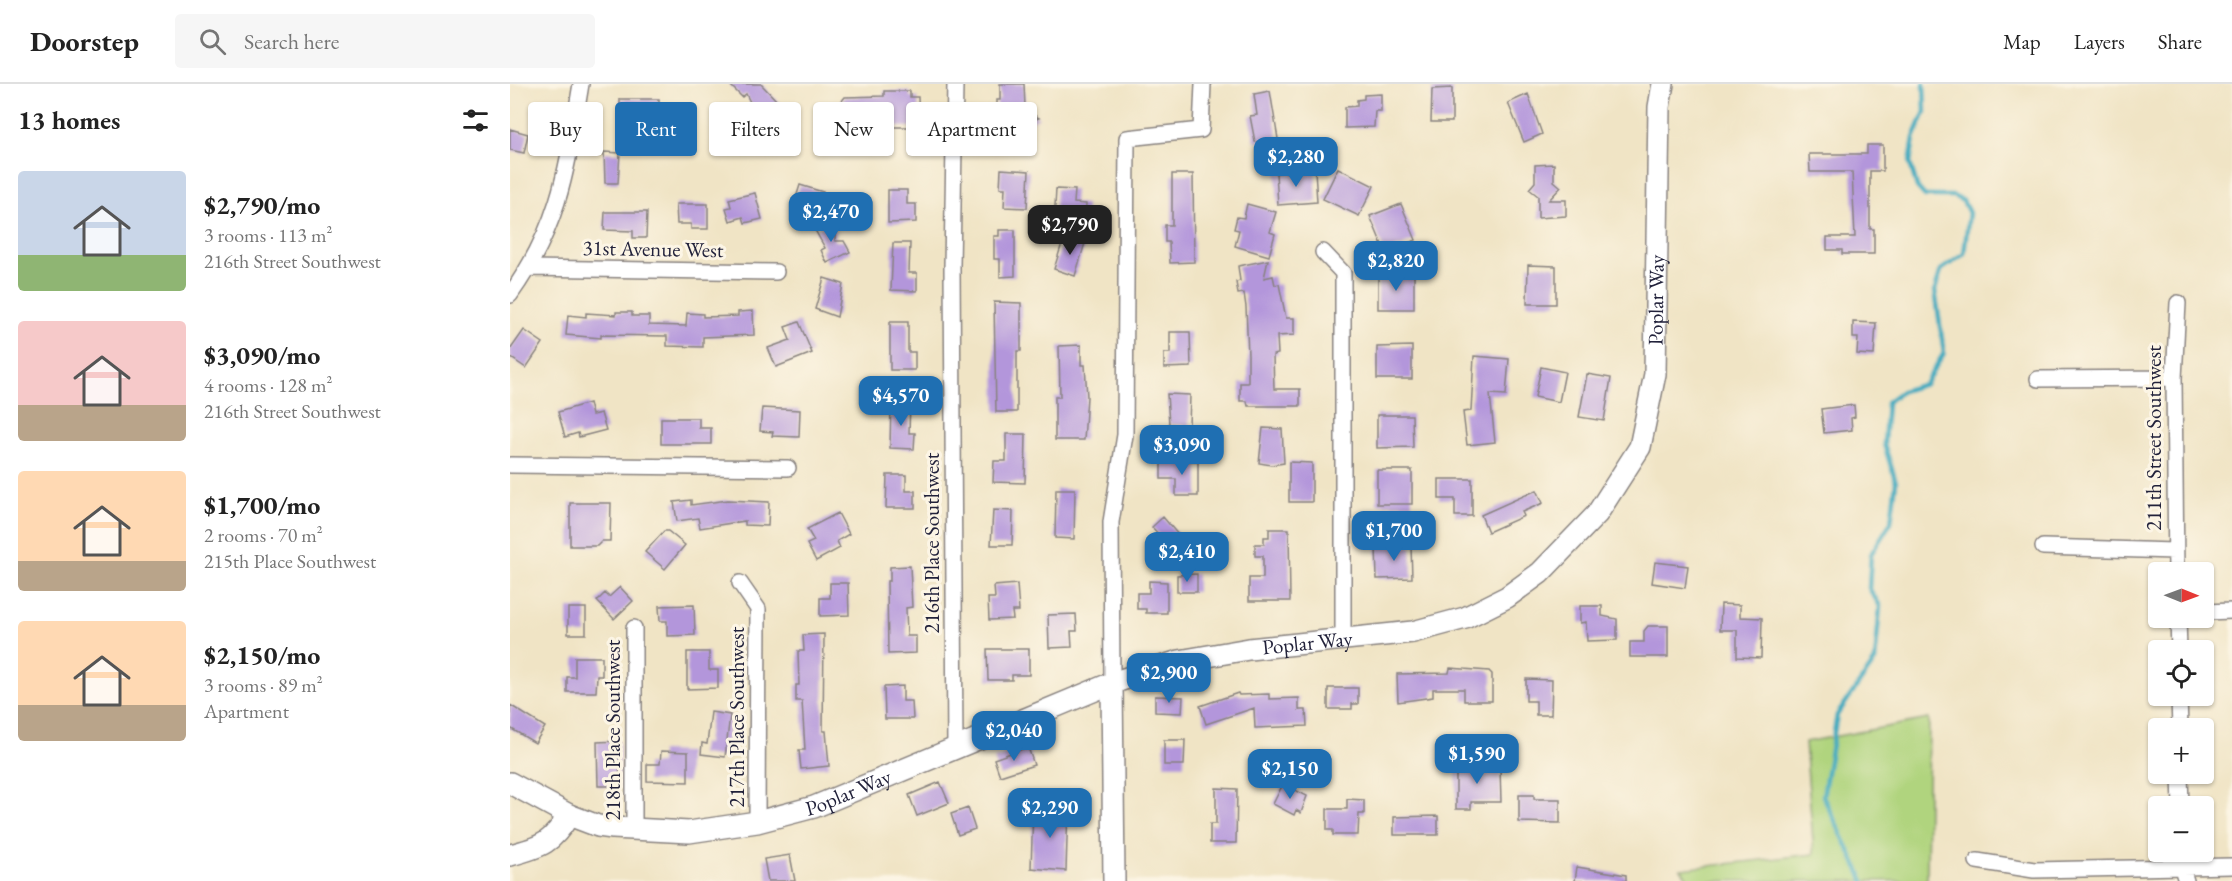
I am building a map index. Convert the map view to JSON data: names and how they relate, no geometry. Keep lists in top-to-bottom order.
{
  "streets": {
    "main road": ["Poplar Way"],
    "street": [
      "31st Avenue West",
      "211th Street Southwest",
      "216th Place Southwest",
      "217th Place Southwest",
      "218th Place Southwest"
    ]
  },
  "crossings": [
    ["Poplar Way", "216th Place Southwest"],
    ["Poplar Way", "217th Place Southwest"],
    ["Poplar Way", "218th Place Southwest"]
  ],
  "north": "right",
  "page": {
    "header": "Doorstep",
    "search": "Search here",
    "nav": ["Map", "Layers", "Share"],
    "heading": "13 homes",
    "chip": [
      "Buy",
      "Rent",
      "Filters",
      "New",
      "Apartment"
    ],
    "price": [
      "$2,280",
      "$2,470",
      "$2,790",
      "$2,820",
      "$4,570",
      "$3,090",
      "$1,700",
      "$2,410",
      "$2,900",
      "$2,040",
      "$1,590",
      "$2,150",
      "$2,290"
    ],
    "list": [
      {
        "name": "$2,790/mo",
        "note": "3 rooms · 113 m² · 216th Street Southwest"
      },
      {
        "name": "$3,090/mo",
        "note": "4 rooms · 128 m² · 216th Street Southwest"
      },
      {
        "name": "$1,700/mo",
        "note": "2 rooms · 70 m² · 215th Place Southwest"
      },
      {
        "name": "$2,150/mo",
        "note": "3 rooms · 89 m² · Apartment"
      }
    ],
    "map_buttons": ["+", "−"]
  }
}
